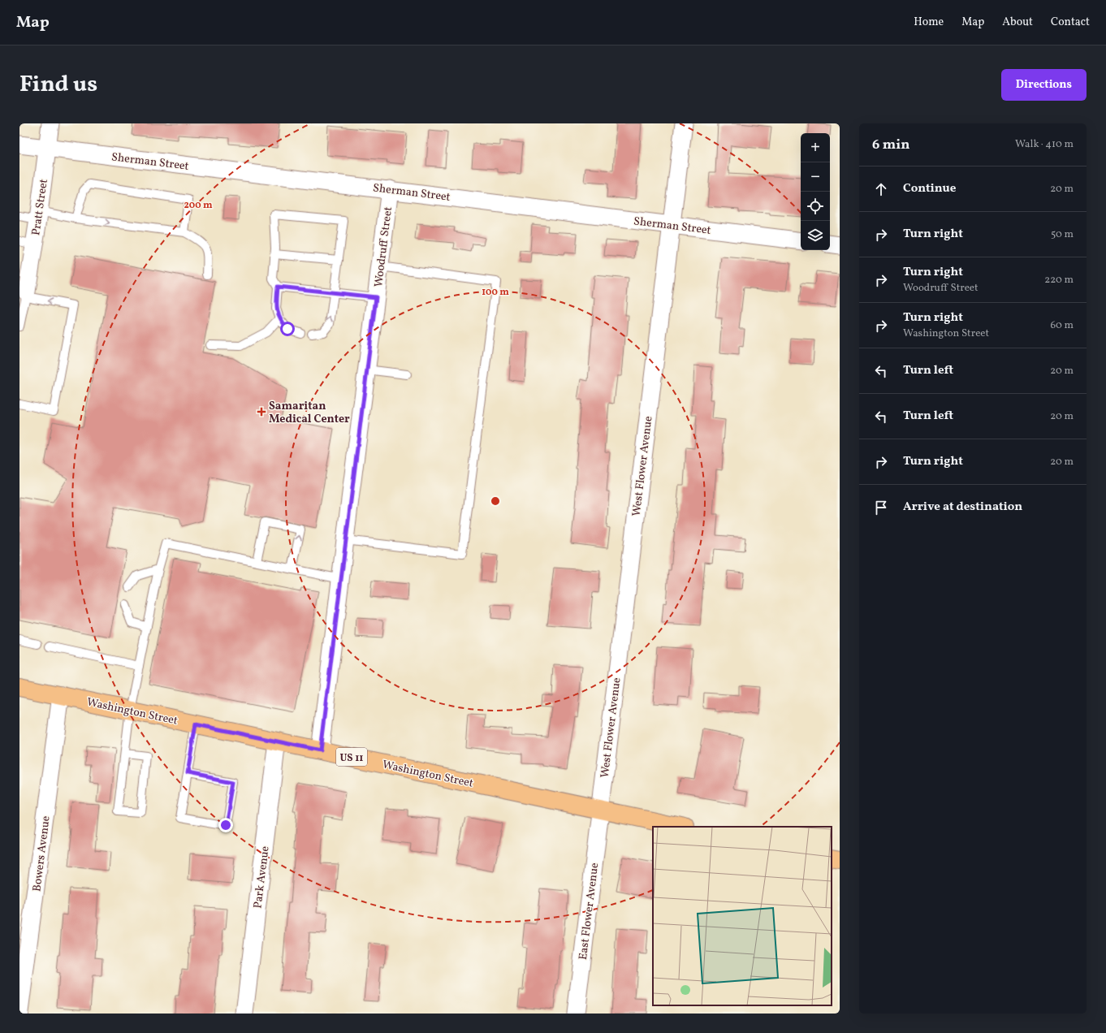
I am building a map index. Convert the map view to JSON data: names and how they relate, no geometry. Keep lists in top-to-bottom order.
{
  "streets": {
    "main road": ["Washington Street", "US 11"],
    "street": [
      "Sherman Street",
      "Pratt Street",
      "Woodruff Street",
      "West Flower Avenue",
      "Bowers Avenue",
      "Park Avenue",
      "East Flower Avenue"
    ]
  },
  "crossings": [
    ["Sherman Street", "Pratt Street"],
    ["Sherman Street", "Woodruff Street"],
    ["Sherman Street", "West Flower Avenue"],
    ["Woodruff Street", "Washington Street"],
    ["West Flower Avenue", "Washington Street"],
    ["West Flower Avenue", "East Flower Avenue"],
    ["Washington Street", "Bowers Avenue"],
    ["Washington Street", "Park Avenue"],
    ["Washington Street", "East Flower Avenue"]
  ],
  "places": {
    "health": ["Samaritan Medical Center"]
  },
  "page": {
    "header": "Map",
    "nav": [
      "Home",
      "Map",
      "About",
      "Contact"
    ],
    "title": "Find us",
    "buttons": "Directions",
    "heading": ["6 min", "Walk · 410 m"],
    "map_buttons": ["+", "−"],
    "list": [
      ["Continue", "20 m"],
      ["Turn right", "50 m"],
      ["Turn right", "Woodruff Street", "220 m"],
      ["Turn right", "Washington Street", "60 m"],
      ["Turn left", "20 m"],
      ["Turn left", "20 m"],
      ["Turn right", "20 m"],
      "Arrive at destination"
    ]
  },
  "rings": ["200 m", "100 m"]
}
